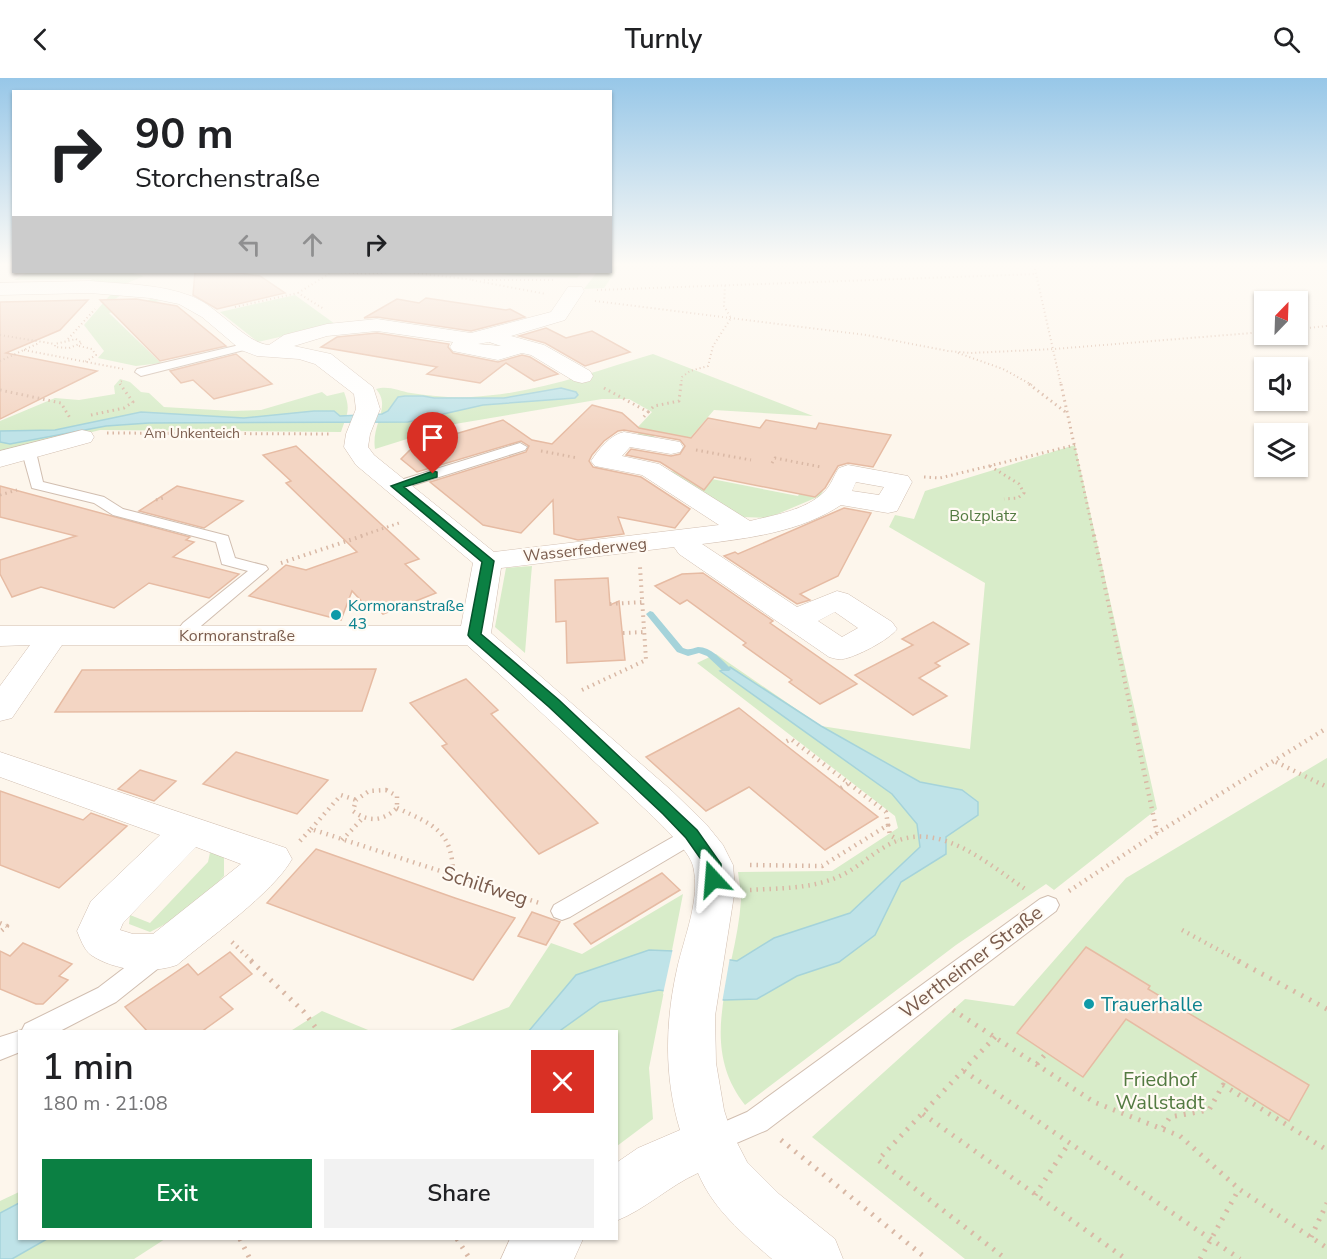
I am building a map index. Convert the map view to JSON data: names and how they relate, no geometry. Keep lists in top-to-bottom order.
{
  "streets": {
    "street": ["Wasserfederweg", "Kormoranstraße", "Wertheimer Straße"],
    "path": ["Am Unkenteich", "Schilfweg"]
  },
  "parks": ["Bolzplatz", "Friedhof Wallstadt"],
  "places": ["Kormoranstraße 43", "Trauerhalle"],
  "north": "top right",
  "page": {
    "header": "Turnly",
    "turn": ["90 m", "Storchenstraße"],
    "heading": ["1 min", "180 m · 21:08"],
    "buttons": ["Exit", "Share"]
  }
}
